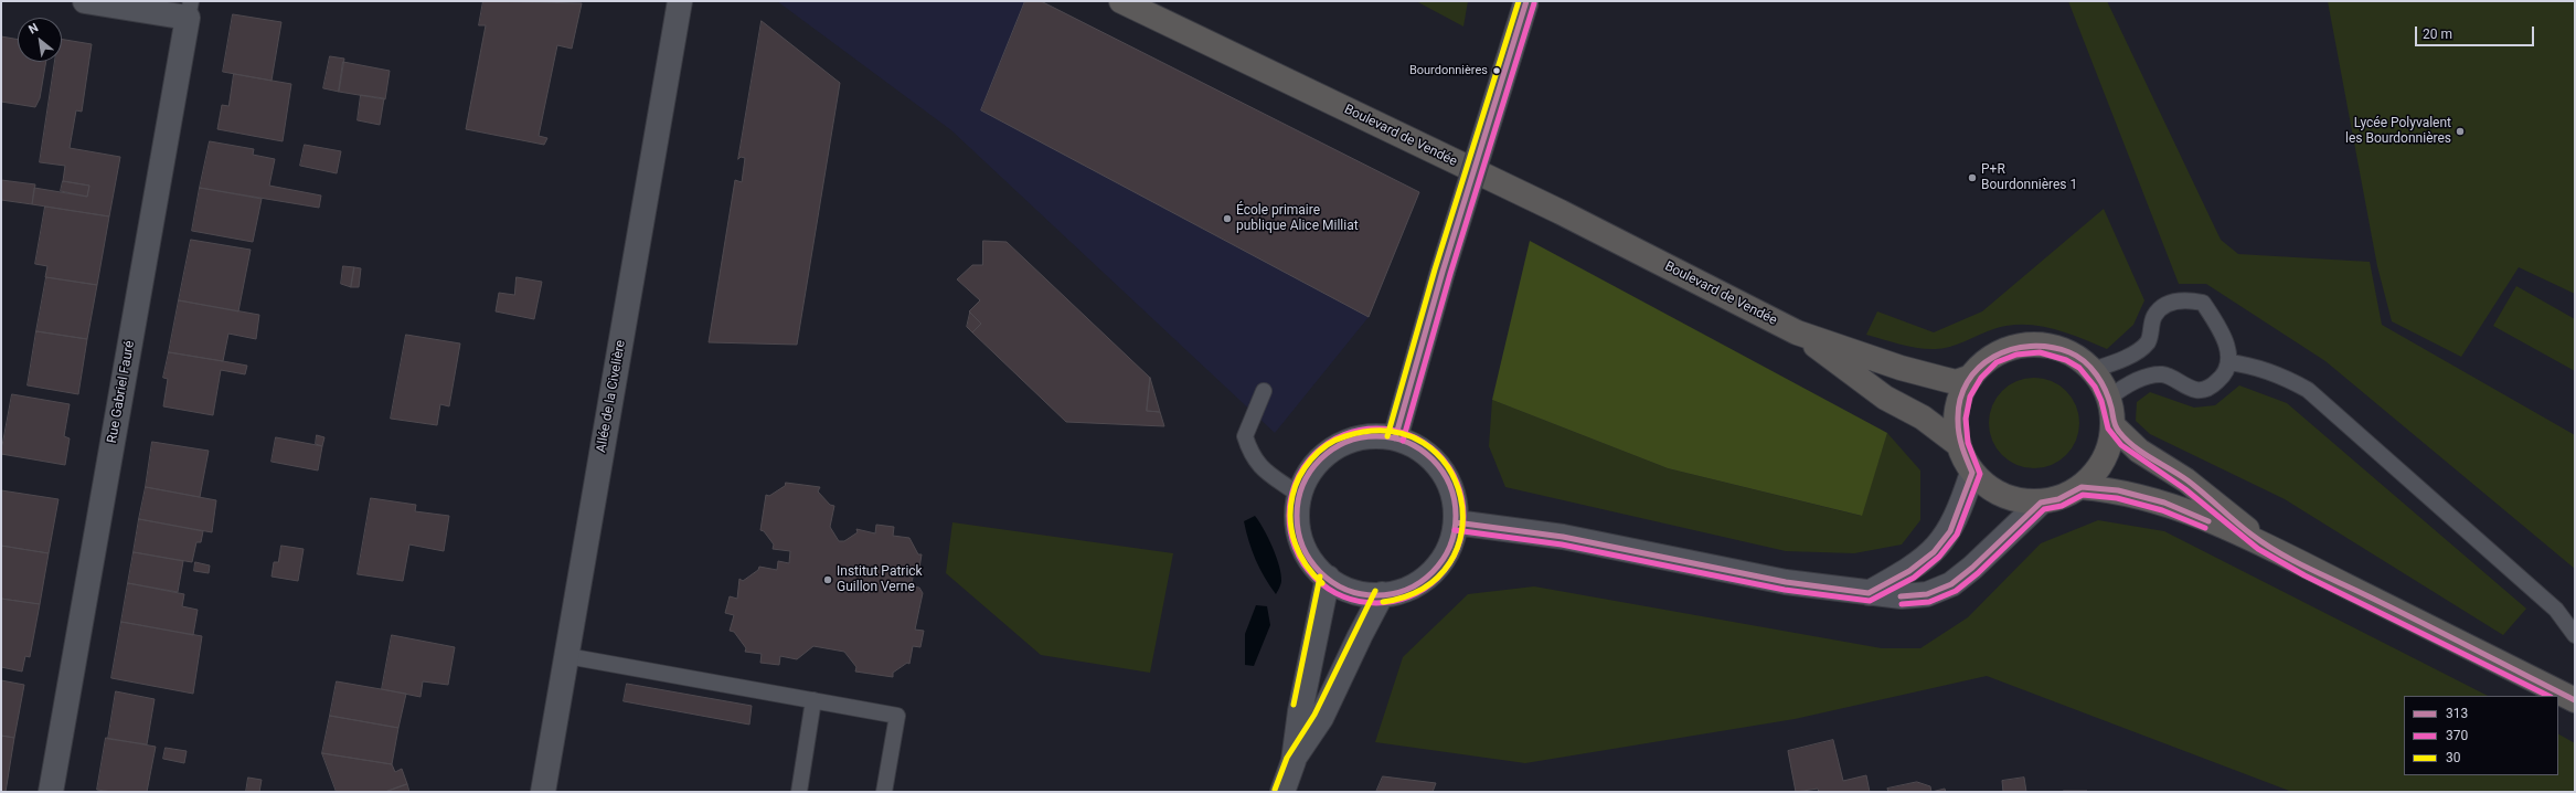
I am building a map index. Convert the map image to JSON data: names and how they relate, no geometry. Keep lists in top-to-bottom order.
{
  "streets": {
    "main road": ["Boulevard de Vendée"],
    "street": ["Rue Gabriel Fauré", "Allée de la Civelière"]
  },
  "places": [
    "Bourdonnières",
    "Lycée Polyvalent les Bourdonnières",
    "P+R Bourdonnières 1",
    "École primaire publique Alice Milliat",
    "Institut Patrick Guillon Verne"
  ],
  "lines": ["transit line 313", "transit line 30", "transit line 370"],
  "legend": ["313", "370", "30"],
  "scale_bar": "20 m",
  "north": "top left"
}
